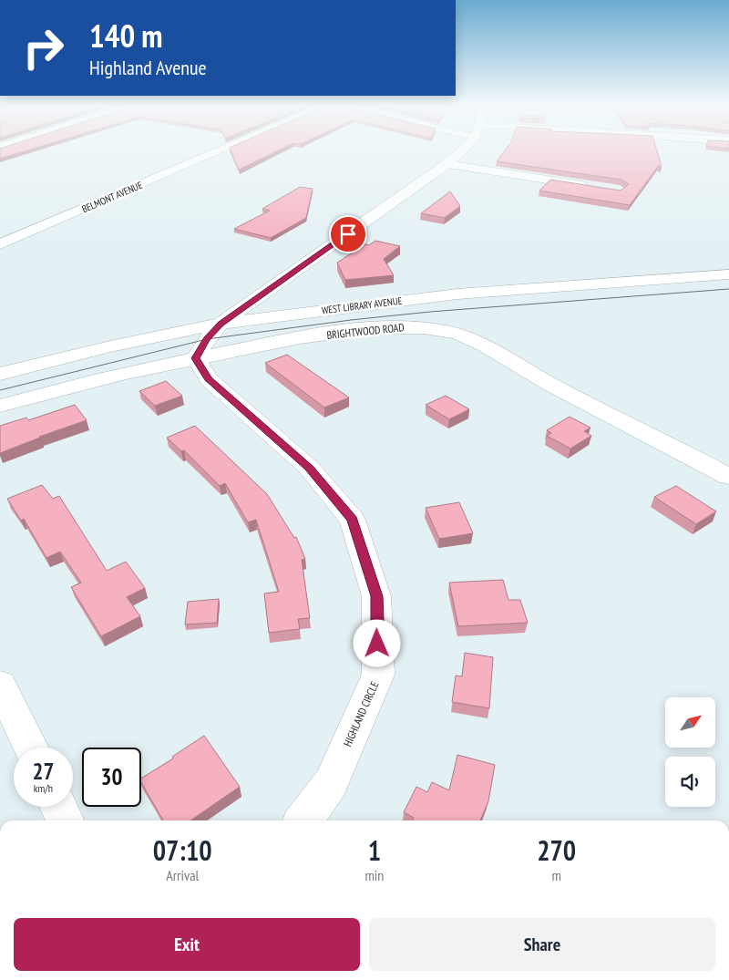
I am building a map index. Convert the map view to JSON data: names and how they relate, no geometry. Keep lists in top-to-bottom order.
{
  "streets": {
    "street": [
      "BELMONT AVENUE",
      "WEST LIBRARY AVENUE",
      "BRIGHTWOOD ROAD",
      "HIGHLAND CIRCLE"
    ]
  },
  "crossings": [
    ["BRIGHTWOOD ROAD", "HIGHLAND CIRCLE"]
  ],
  "north": "top right",
  "page": {
    "turn": ["140 m", "Highland Avenue"],
    "speed": "27 km/h",
    "limit": "30",
    "eta": [
      "07:10",
      "Arrival",
      "1",
      "min",
      "270",
      "m"
    ],
    "buttons": ["Exit", "Share"]
  }
}
